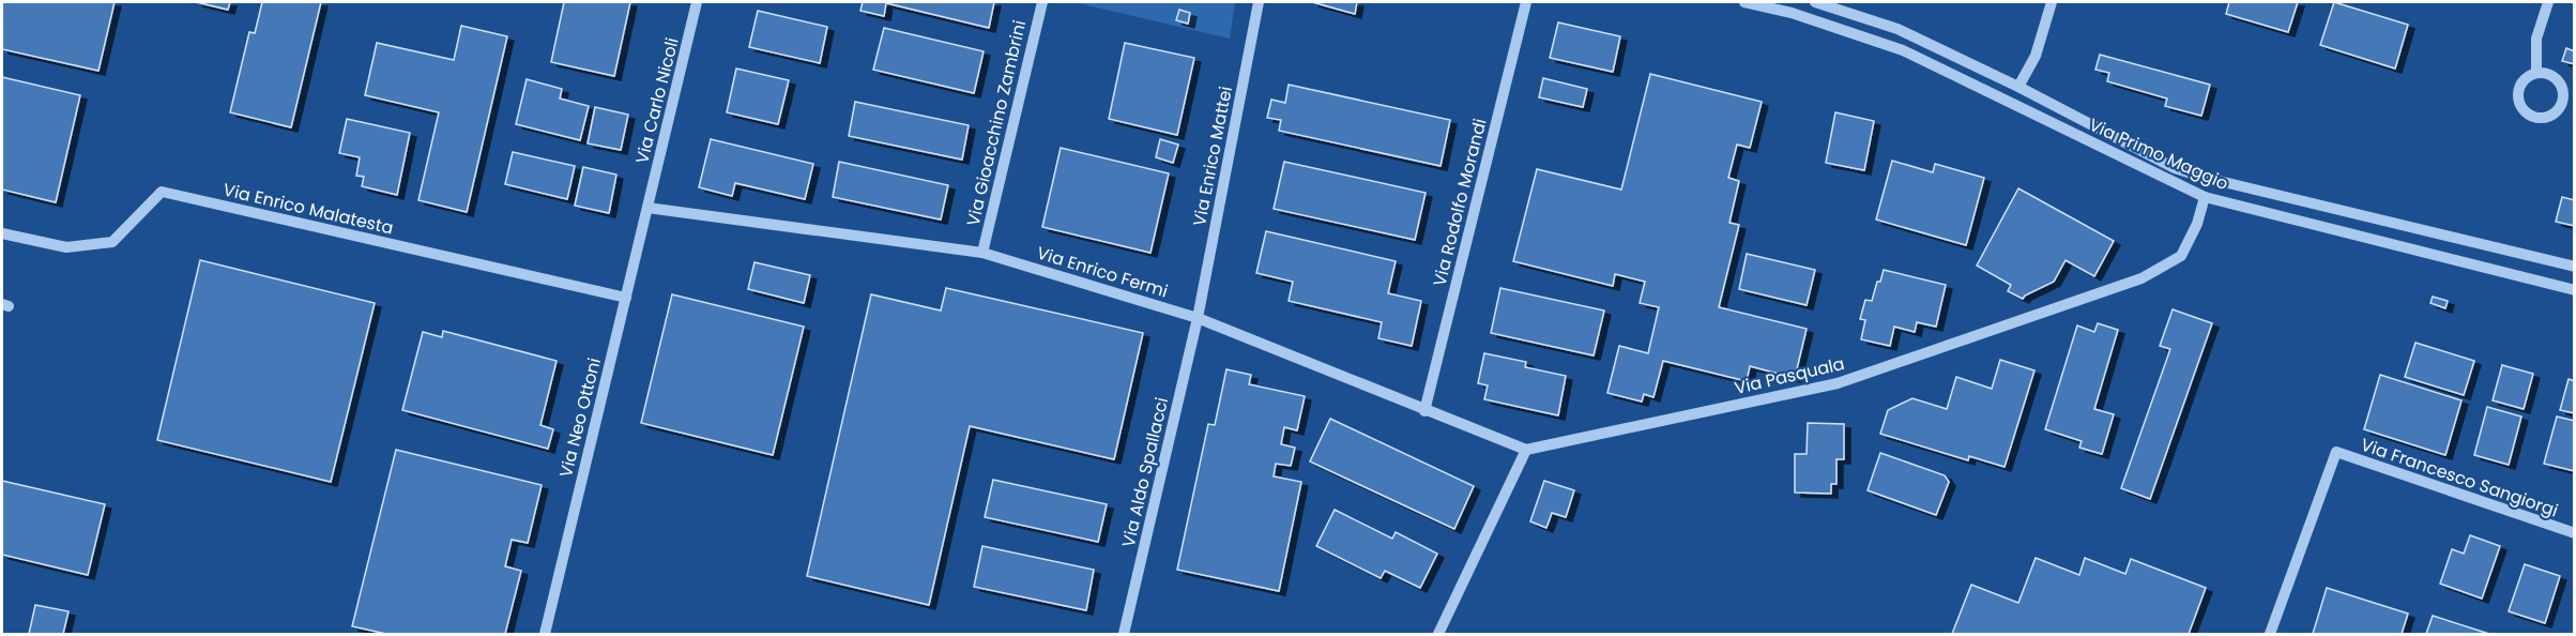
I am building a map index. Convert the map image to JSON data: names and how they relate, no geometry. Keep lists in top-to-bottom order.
{
  "streets": {
    "street": [
      "Via Carlo Nicoli",
      "Via Gioacchino Zambrini",
      "Via Primo Maggio",
      "Via Enrico Mattei",
      "Via Rodolfo Morandi",
      "Via Enrico Malatesta",
      "Via Enrico Fermi",
      "Via Pasquala",
      "Via Neo Ottoni",
      "Via Aldo Spallacci",
      "Via Francesco Sangiorgi"
    ]
  },
  "crossings": [
    ["Via Carlo Nicoli", "Via Enrico Fermi"],
    ["Via Carlo Nicoli", "Via Neo Ottoni"],
    ["Via Gioacchino Zambrini", "Via Enrico Fermi"],
    ["Via Primo Maggio", "Via Pasquala"],
    ["Via Enrico Mattei", "Via Enrico Fermi"],
    ["Via Enrico Mattei", "Via Aldo Spallacci"],
    ["Via Rodolfo Morandi", "Via Enrico Fermi"],
    ["Via Enrico Malatesta", "Via Neo Ottoni"],
    ["Via Enrico Fermi", "Via Pasquala"],
    ["Via Enrico Fermi", "Via Neo Ottoni"],
    ["Via Enrico Fermi", "Via Aldo Spallacci"]
  ]
}
